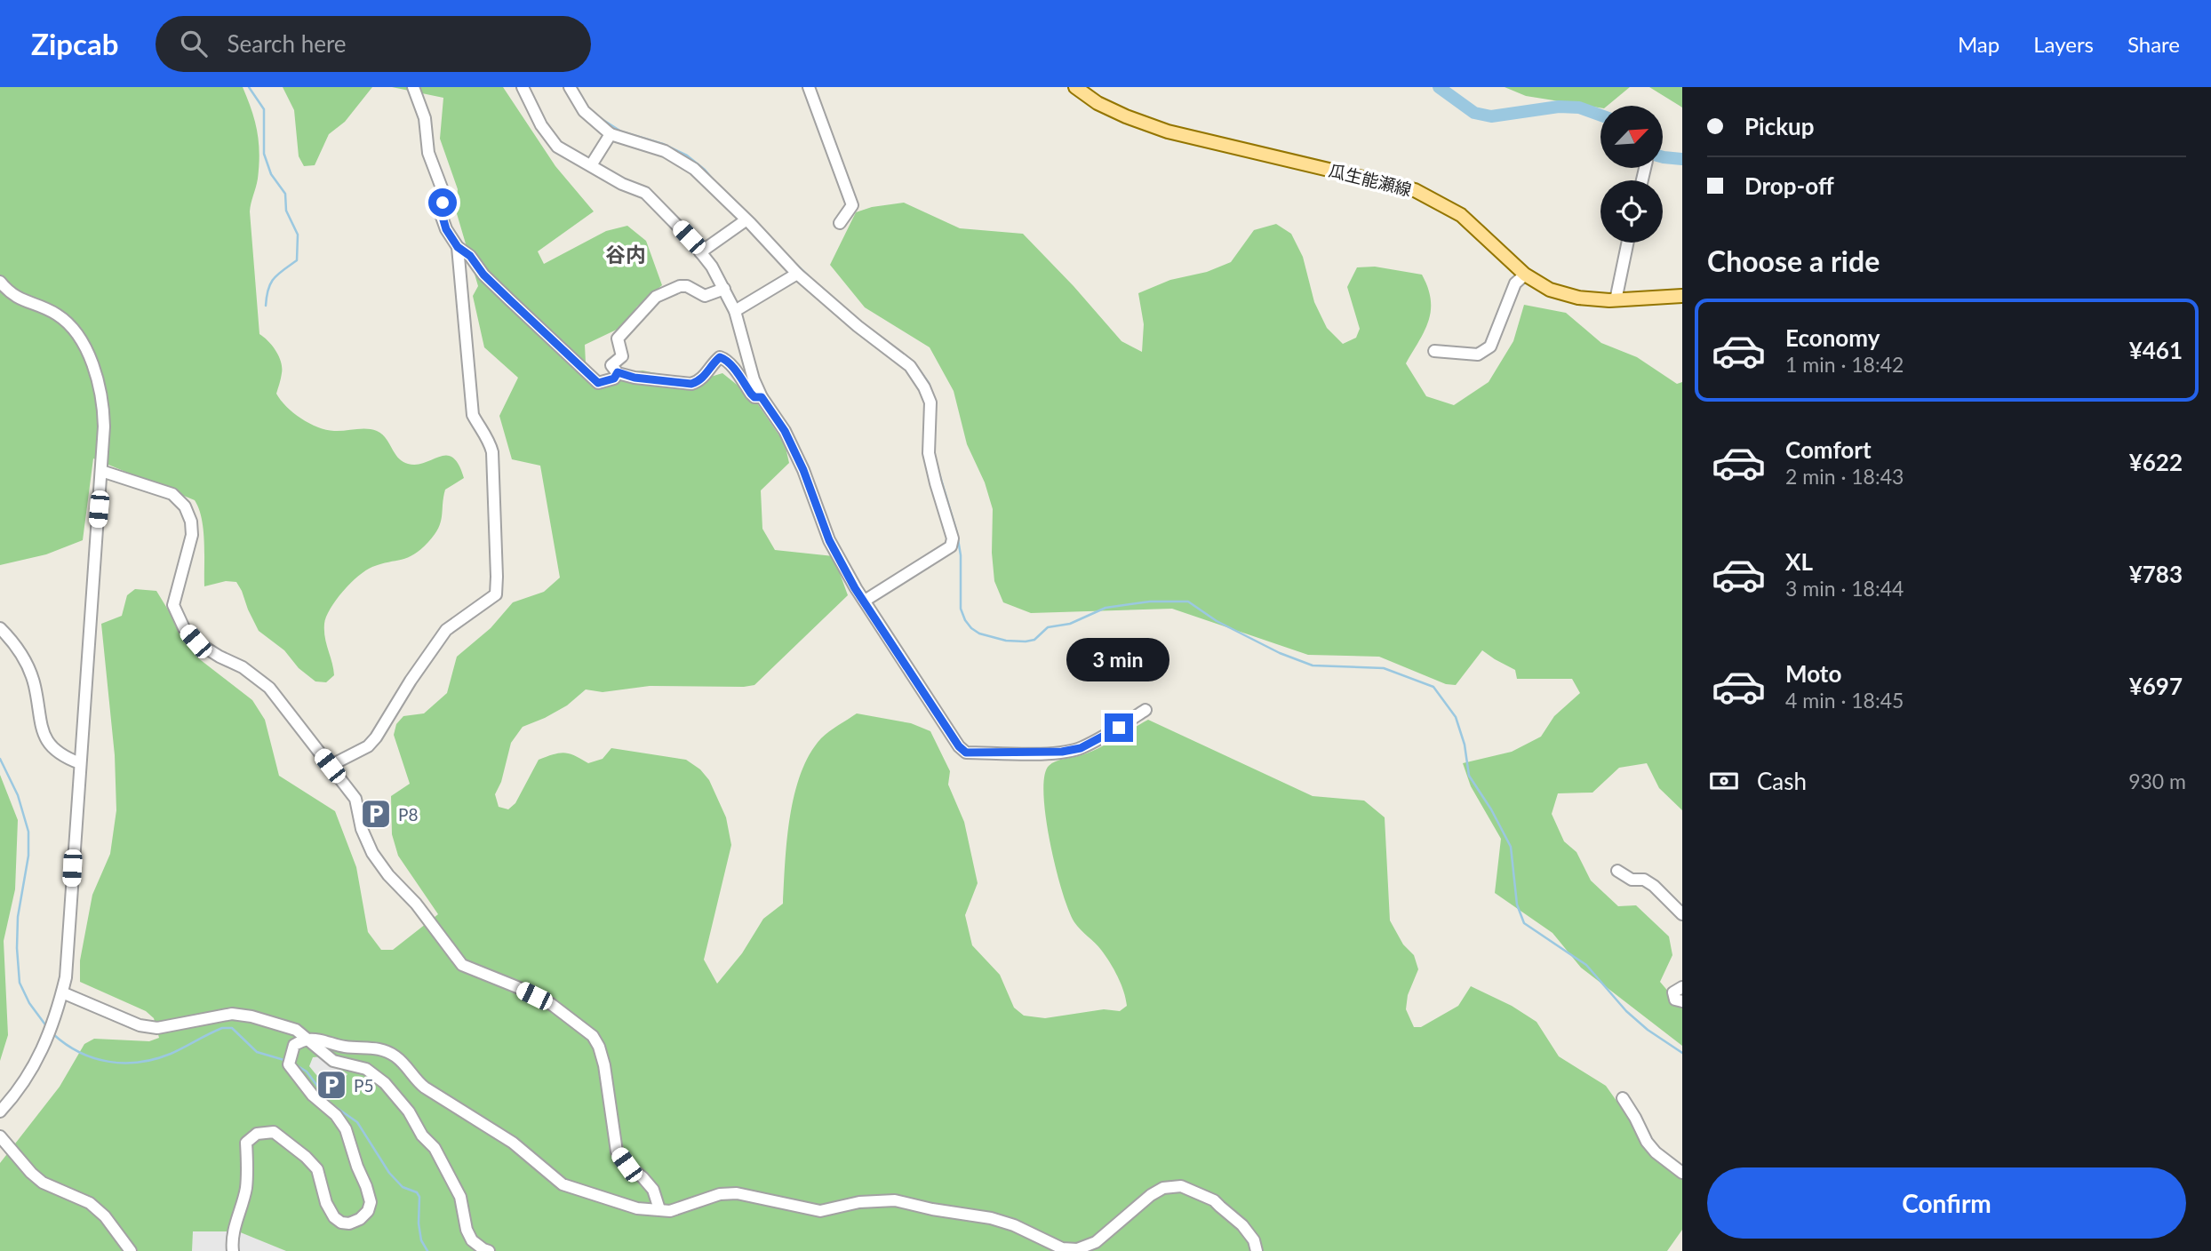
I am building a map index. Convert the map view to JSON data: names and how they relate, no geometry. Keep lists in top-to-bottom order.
{
  "streets": {
    "main road": ["瓜生能瀬線"]
  },
  "districts": ["谷内"],
  "places": {
    "parking": ["P8", "P5"]
  },
  "north": "top right",
  "page": {
    "header": "Zipcab",
    "search": "Search here",
    "nav": ["Map", "Layers", "Share"],
    "banner": ["Pickup", "Drop-off"],
    "heading": "Choose a ride",
    "list": [
      {
        "name": "Economy",
        "note": "1 min · 18:42",
        "value": "¥461"
      },
      {
        "name": "Comfort",
        "note": "2 min · 18:43",
        "value": "¥622"
      },
      {
        "name": "XL",
        "note": "3 min · 18:44",
        "value": "¥783"
      },
      {
        "name": "Moto",
        "note": "4 min · 18:45",
        "value": "¥697"
      }
    ],
    "bubble": "3 min",
    "pay": ["Cash", "930 m"],
    "buttons": "Confirm"
  }
}
